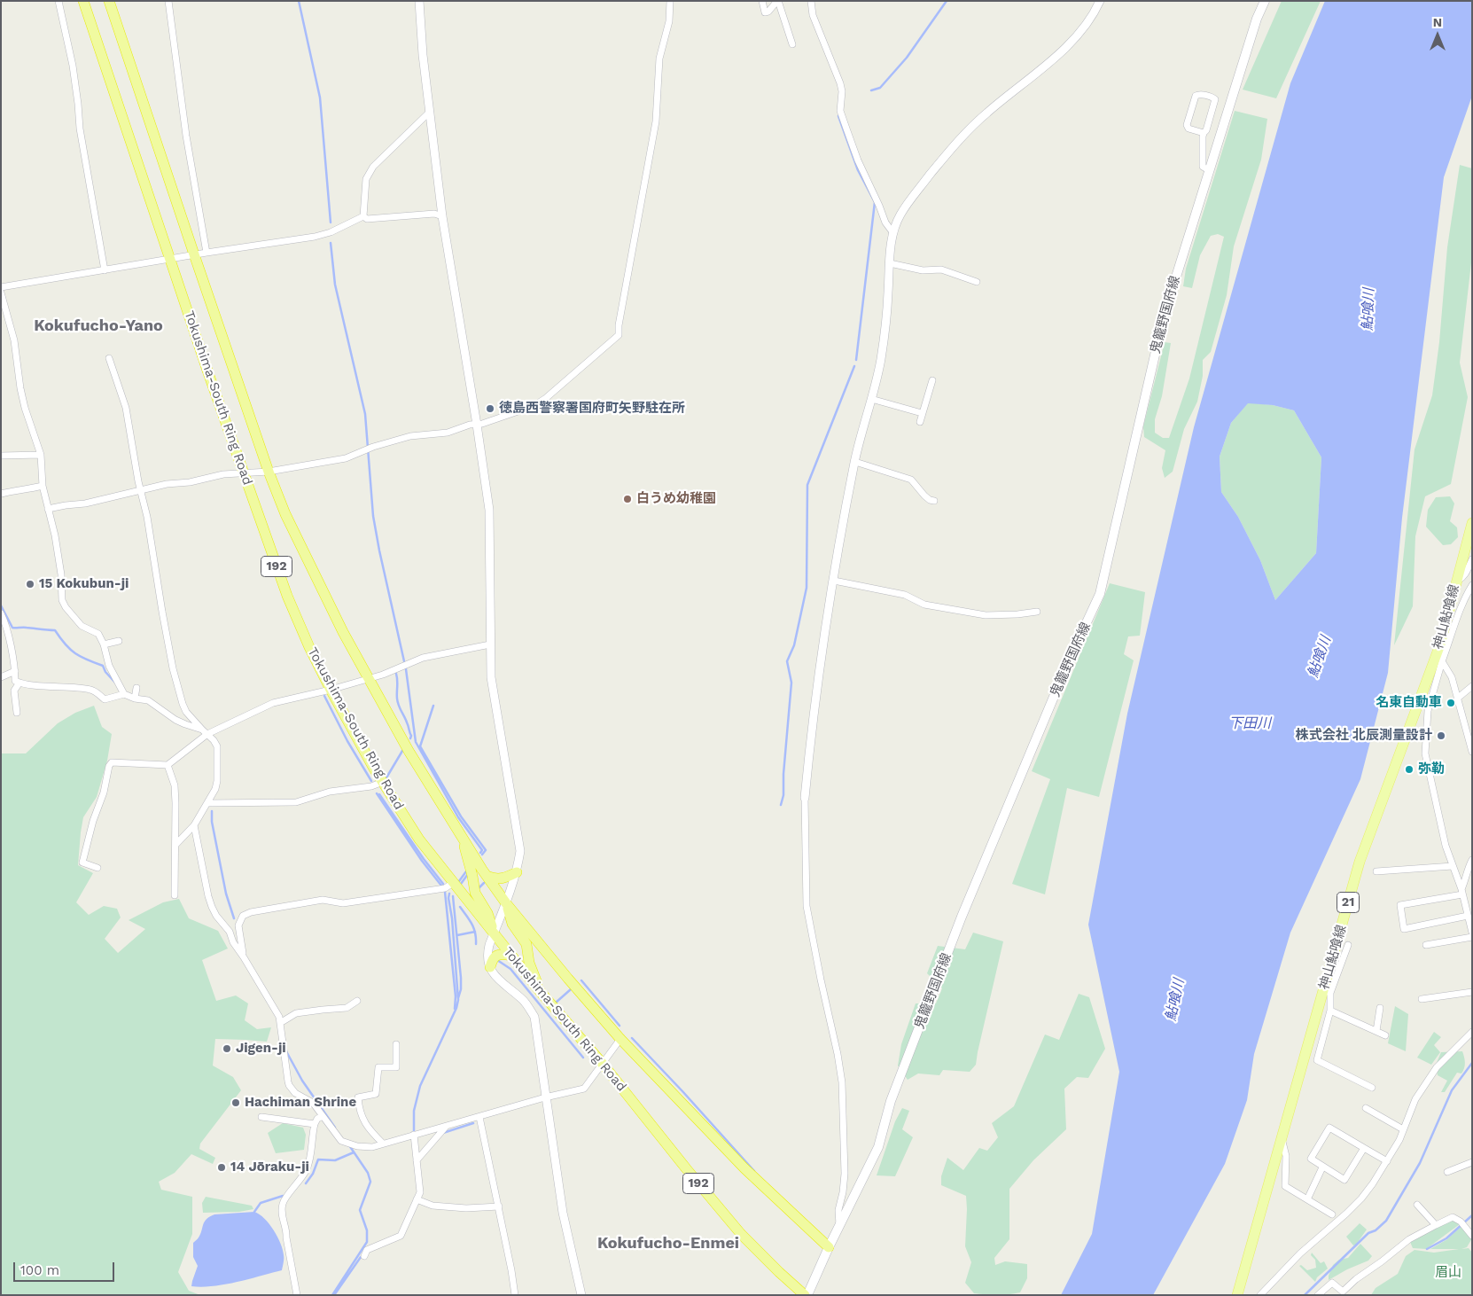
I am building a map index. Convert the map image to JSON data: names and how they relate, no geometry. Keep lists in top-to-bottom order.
{
  "streets": {
    "highway": ["Tokushima-South Ring Road", "192"],
    "main road": ["鬼籠野国府線", "神山鮎喰線", "21"]
  },
  "crossings": [
    ["鬼籠野国府線", "Tokushima-South Ring Road"]
  ],
  "districts": ["Kokufucho-Yano", "Kokufucho-Enmei"],
  "water": ["鮎喰川", "下田川"],
  "parks": ["眉山"],
  "places": [
    "徳島西警察署国府町矢野駐在所",
    "白うめ幼稚園",
    "15 Kokubun-ji",
    "名東自動車",
    "株式会社 北辰測量設計",
    "弥勒",
    "Jigen-ji",
    "Hachiman Shrine",
    "14 Jōraku-ji"
  ],
  "scale_bar": "100 m",
  "north": "top"
}
